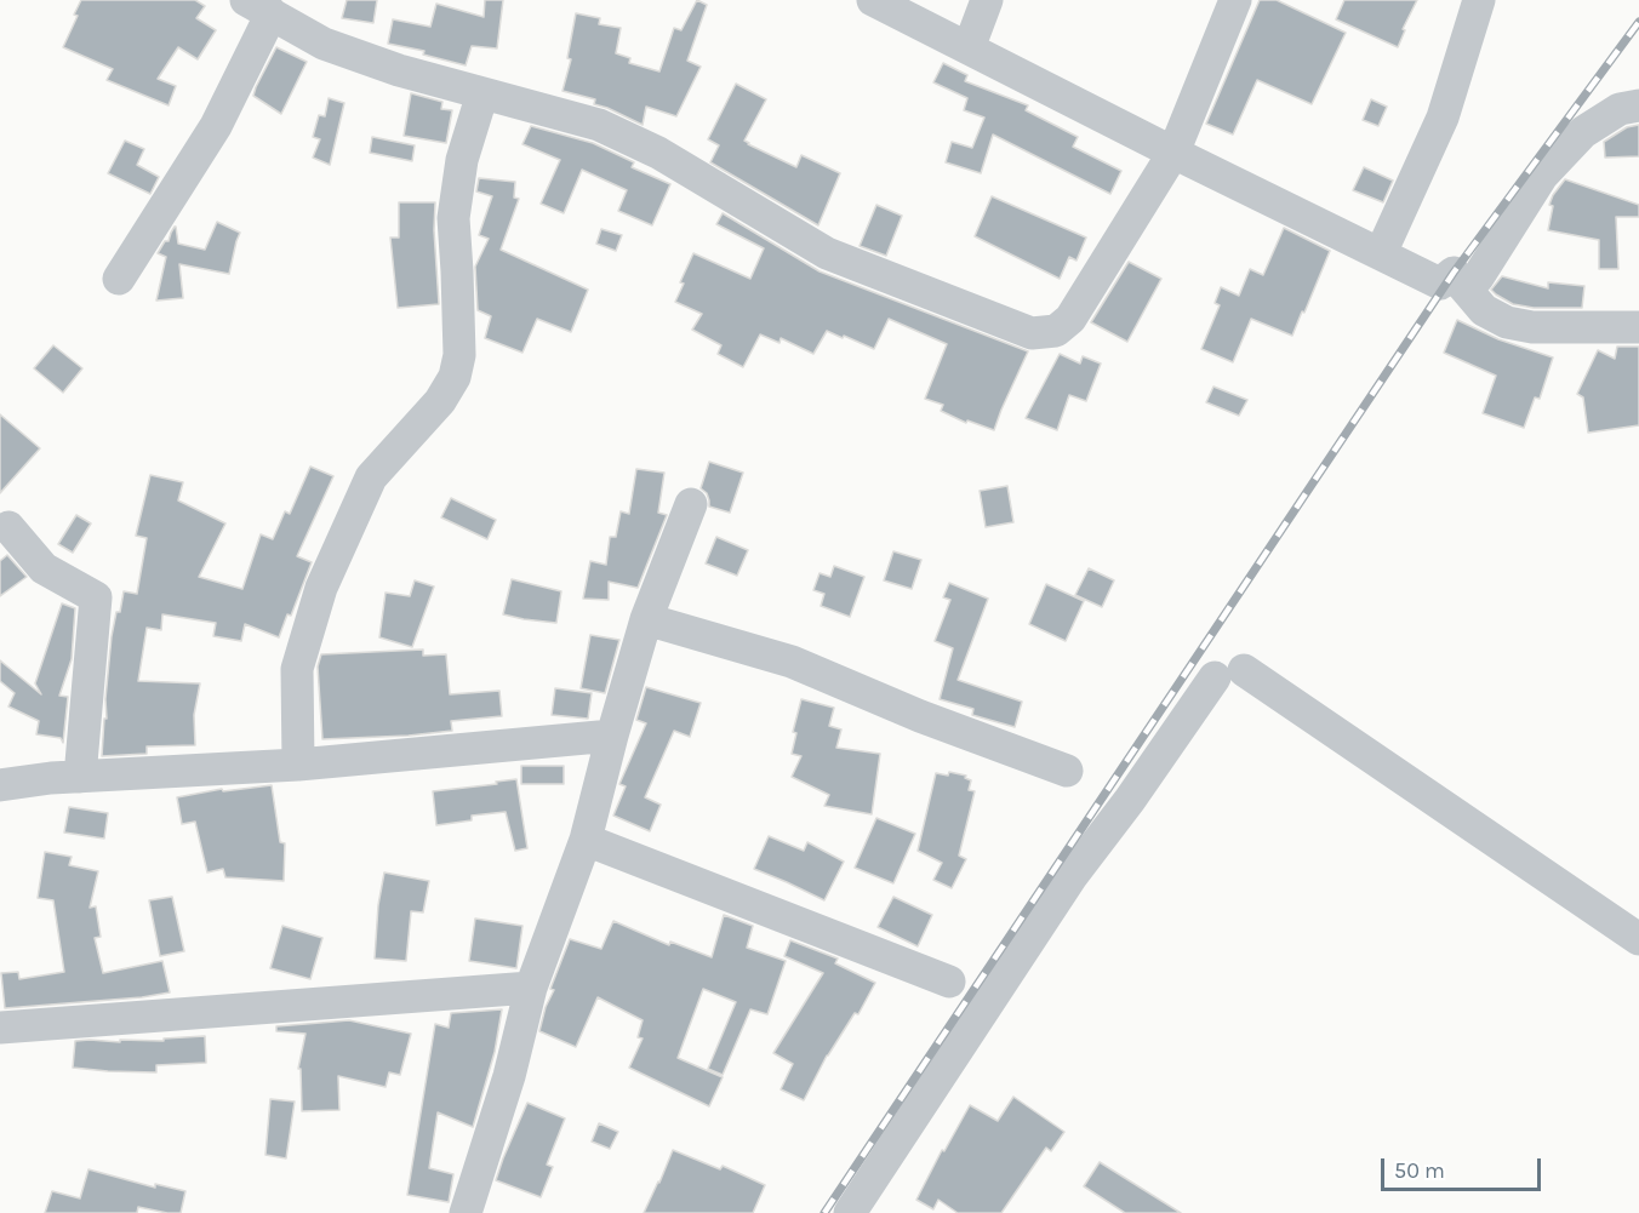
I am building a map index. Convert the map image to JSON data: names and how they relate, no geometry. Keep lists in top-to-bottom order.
{
  "scale_bar": "50 m"
}
